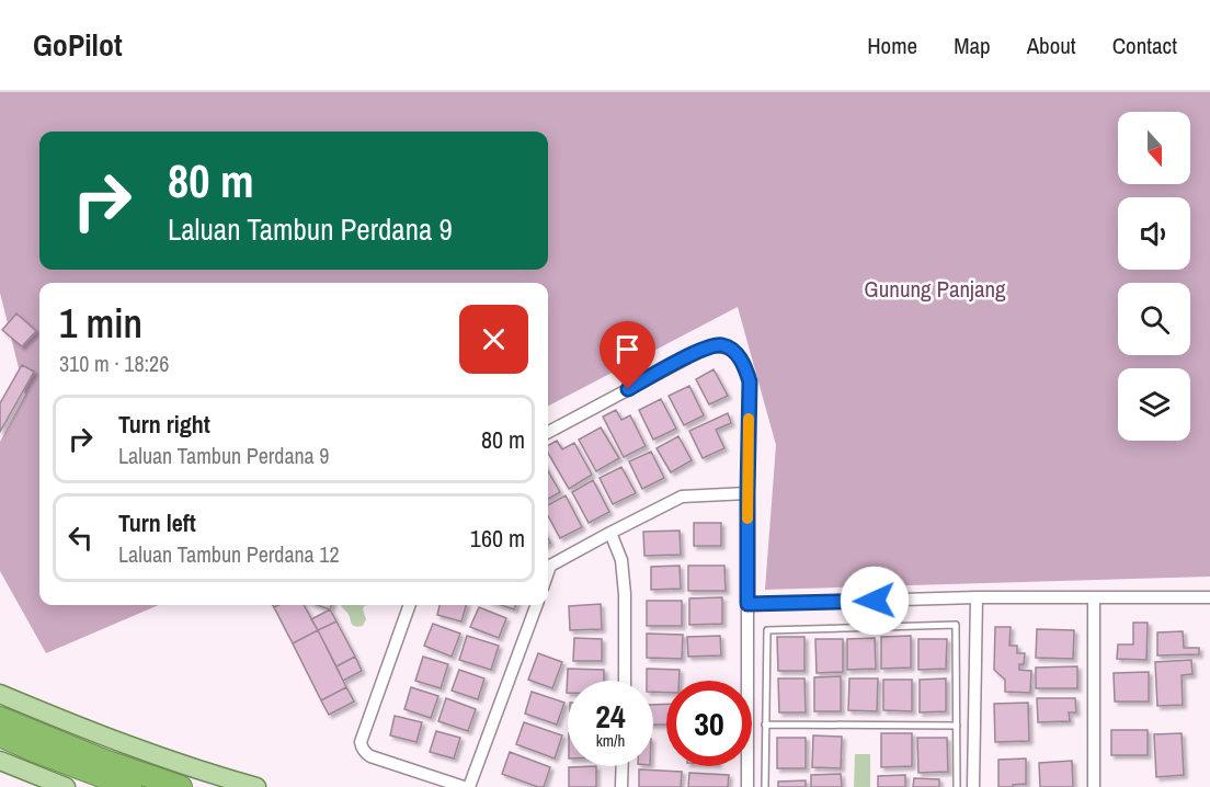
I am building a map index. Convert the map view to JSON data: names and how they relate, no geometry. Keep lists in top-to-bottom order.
{
  "parks": ["Gunung Panjang"],
  "north": "bottom",
  "page": {
    "header": "GoPilot",
    "nav": [
      "Home",
      "Map",
      "About",
      "Contact"
    ],
    "turn": ["80 m", "Laluan Tambun Perdana 9"],
    "heading": ["1 min", "310 m · 18:26"],
    "list": [
      {
        "name": "Turn right",
        "note": "Laluan Tambun Perdana 9",
        "value": "80 m"
      },
      {
        "name": "Turn left",
        "note": "Laluan Tambun Perdana 12",
        "value": "160 m"
      }
    ],
    "speed": "24 km/h",
    "limit": "30"
  }
}
